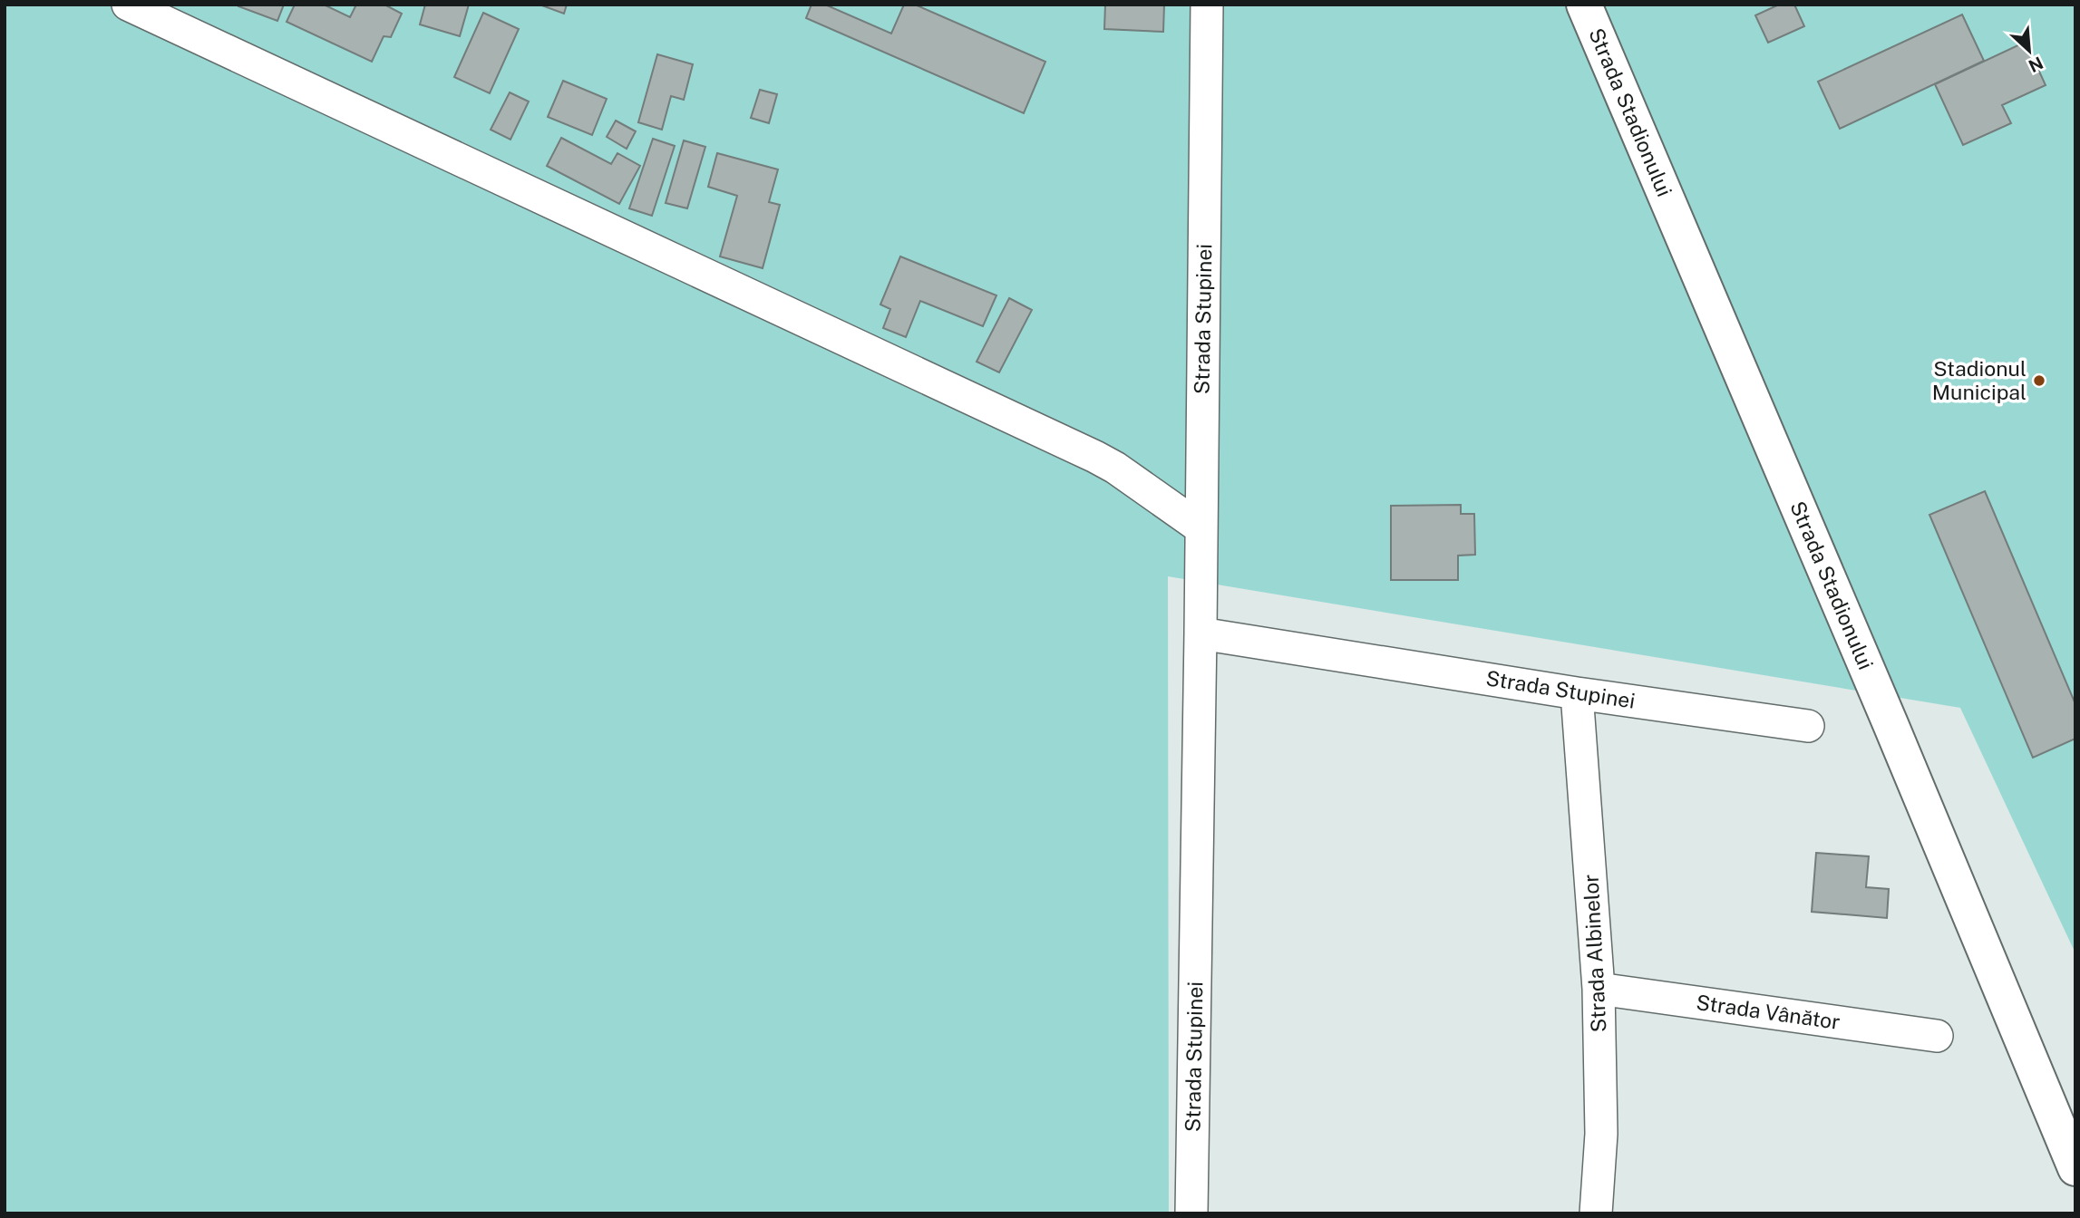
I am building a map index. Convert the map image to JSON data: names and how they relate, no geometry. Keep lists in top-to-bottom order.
{
  "streets": {
    "main road": ["Strada Stadionului"],
    "street": ["Strada Stupinei", "Strada Albinelor", "Strada Vânător"]
  },
  "crossings": [
    ["Strada Stupinei", "Strada Albinelor"],
    ["Strada Albinelor", "Strada Vânător"]
  ],
  "places": ["Stadionul Municipal"],
  "north": "bottom right"
}
